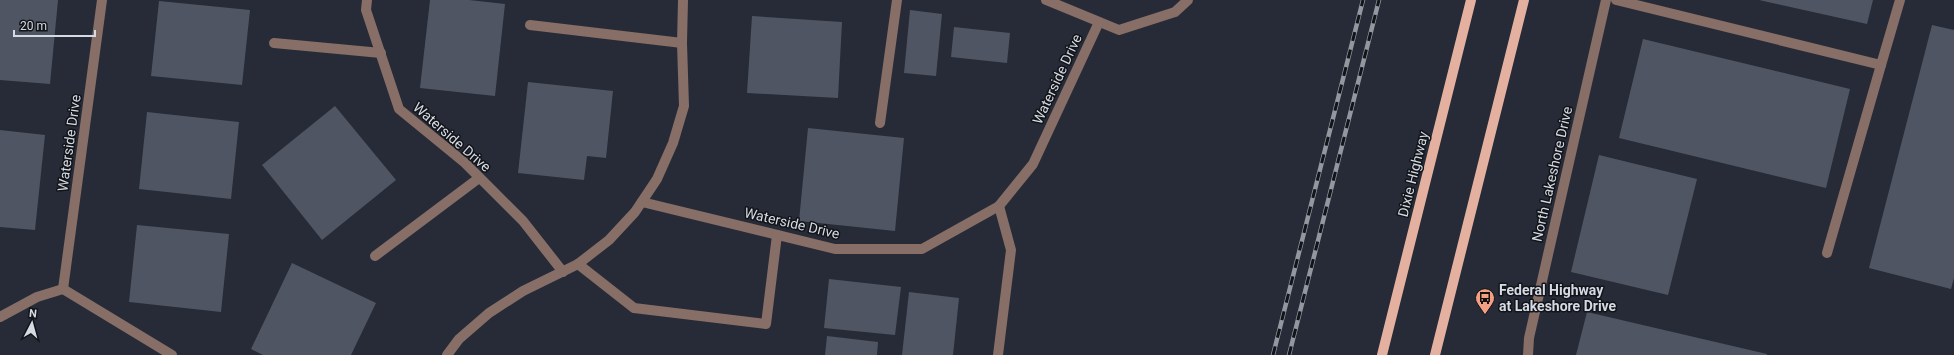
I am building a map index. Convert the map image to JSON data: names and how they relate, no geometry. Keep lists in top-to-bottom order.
{
  "streets": {
    "main road": ["Dixie Highway"],
    "street": ["Waterside Drive", "North Lakeshore Drive"]
  },
  "places": {
    "bus stop": ["Federal Highway at Lakeshore Drive"]
  },
  "scale_bar": "20 m",
  "north": "top"
}
